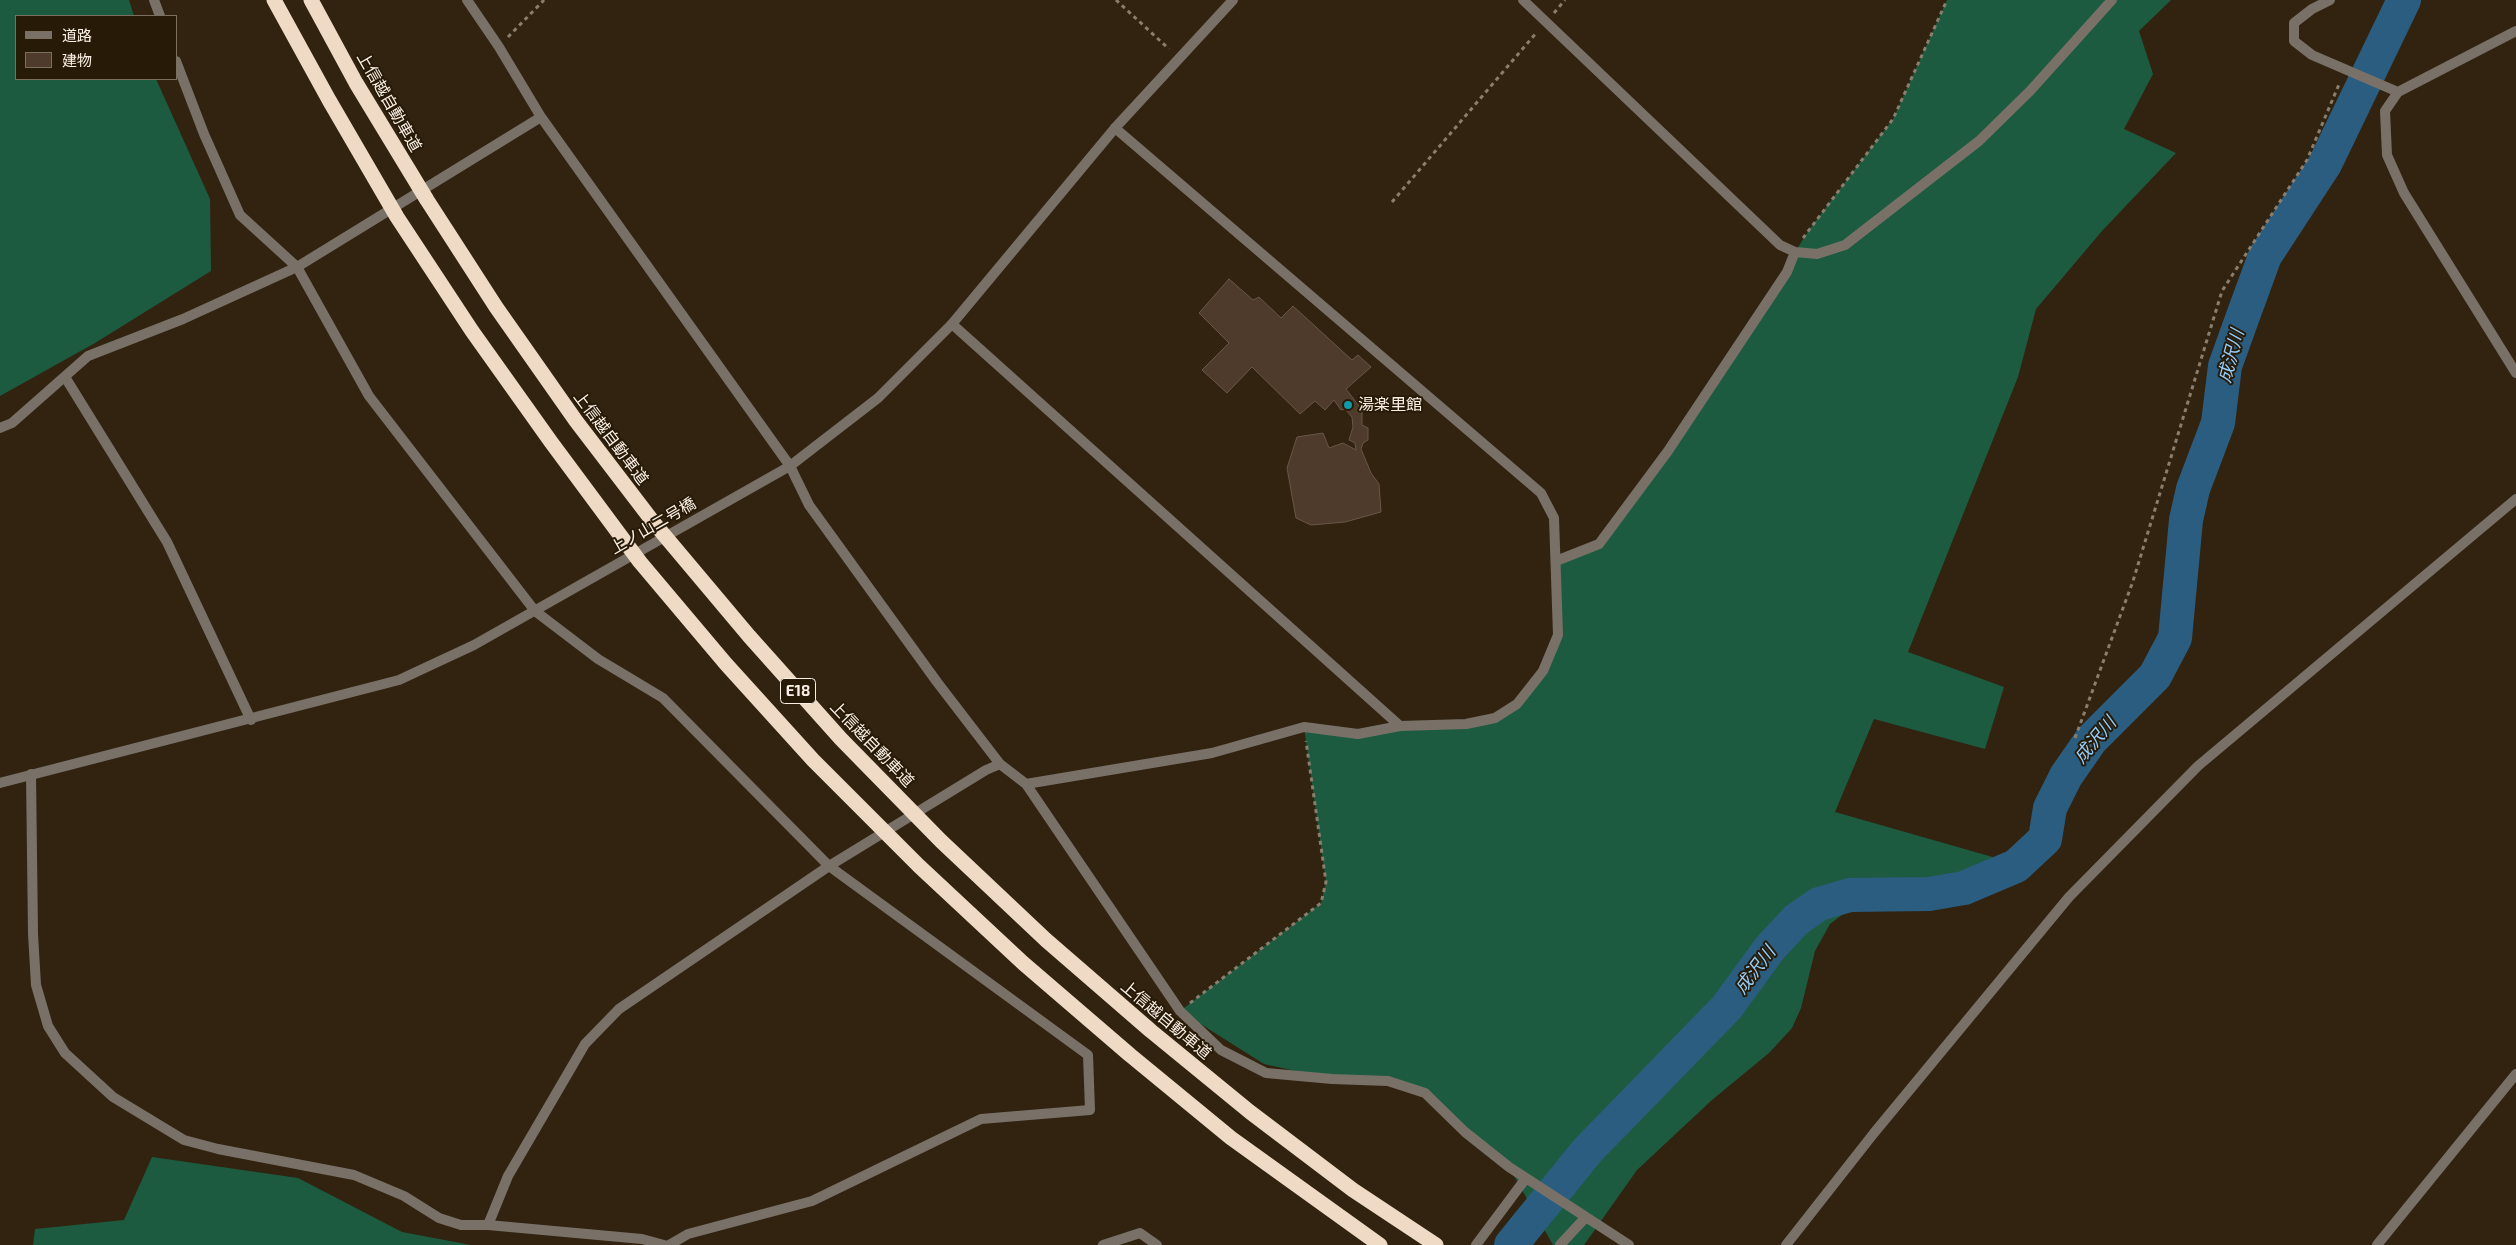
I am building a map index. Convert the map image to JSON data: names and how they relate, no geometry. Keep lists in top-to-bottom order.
{
  "streets": {
    "highway": ["上信越自動車道", "E18"],
    "street": ["上ノ山二号橋"]
  },
  "water": ["成沢川"],
  "places": ["湯楽里館"],
  "legend": ["道路", "建物"]
}
